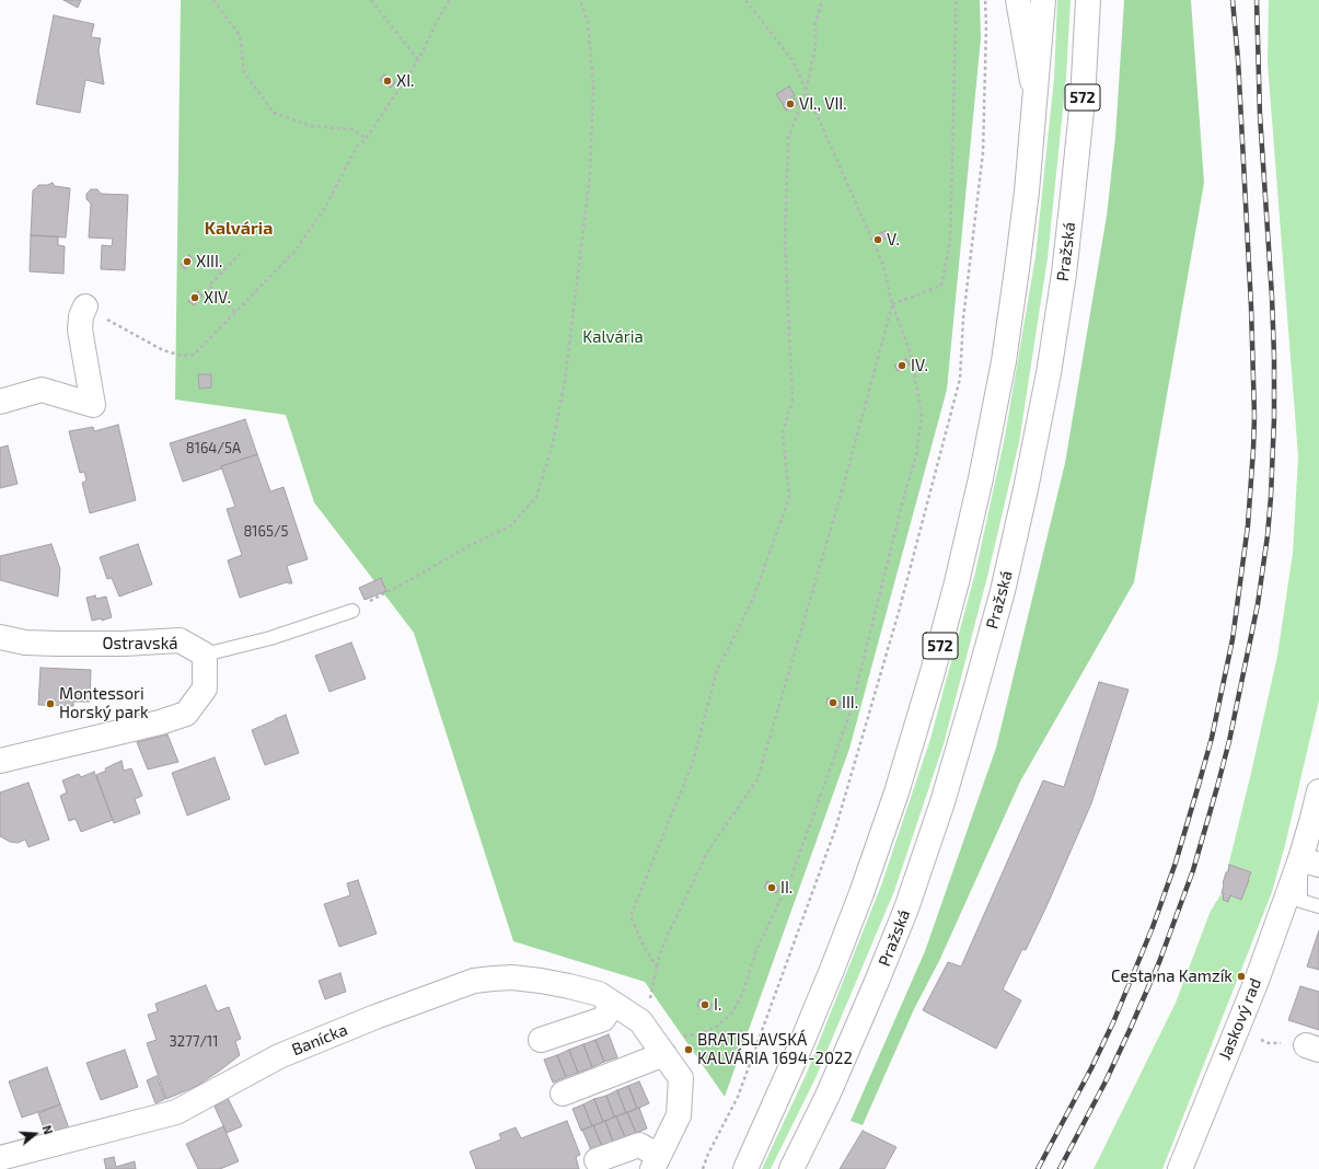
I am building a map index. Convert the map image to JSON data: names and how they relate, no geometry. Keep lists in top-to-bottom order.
{
  "streets": {
    "main road": [
      "572",
      "Pražská",
      "Ostravská",
      "Jaskový rad",
      "Banícka"
    ]
  },
  "districts": ["Kalvária"],
  "parks": ["Kalvária"],
  "places": [
    "XI.",
    "VI., VII.",
    "V.",
    "XIII.",
    "XIV.",
    "IV.",
    "III.",
    "Montessori Horský park",
    "II.",
    "Cesta na Kamzík",
    "I.",
    "BRATISLAVSKÁ KALVÁRIA 1694-2022"
  ],
  "house_numbers": ["8164/5A", "8165/5", "3277/11"],
  "north": "right"
}
